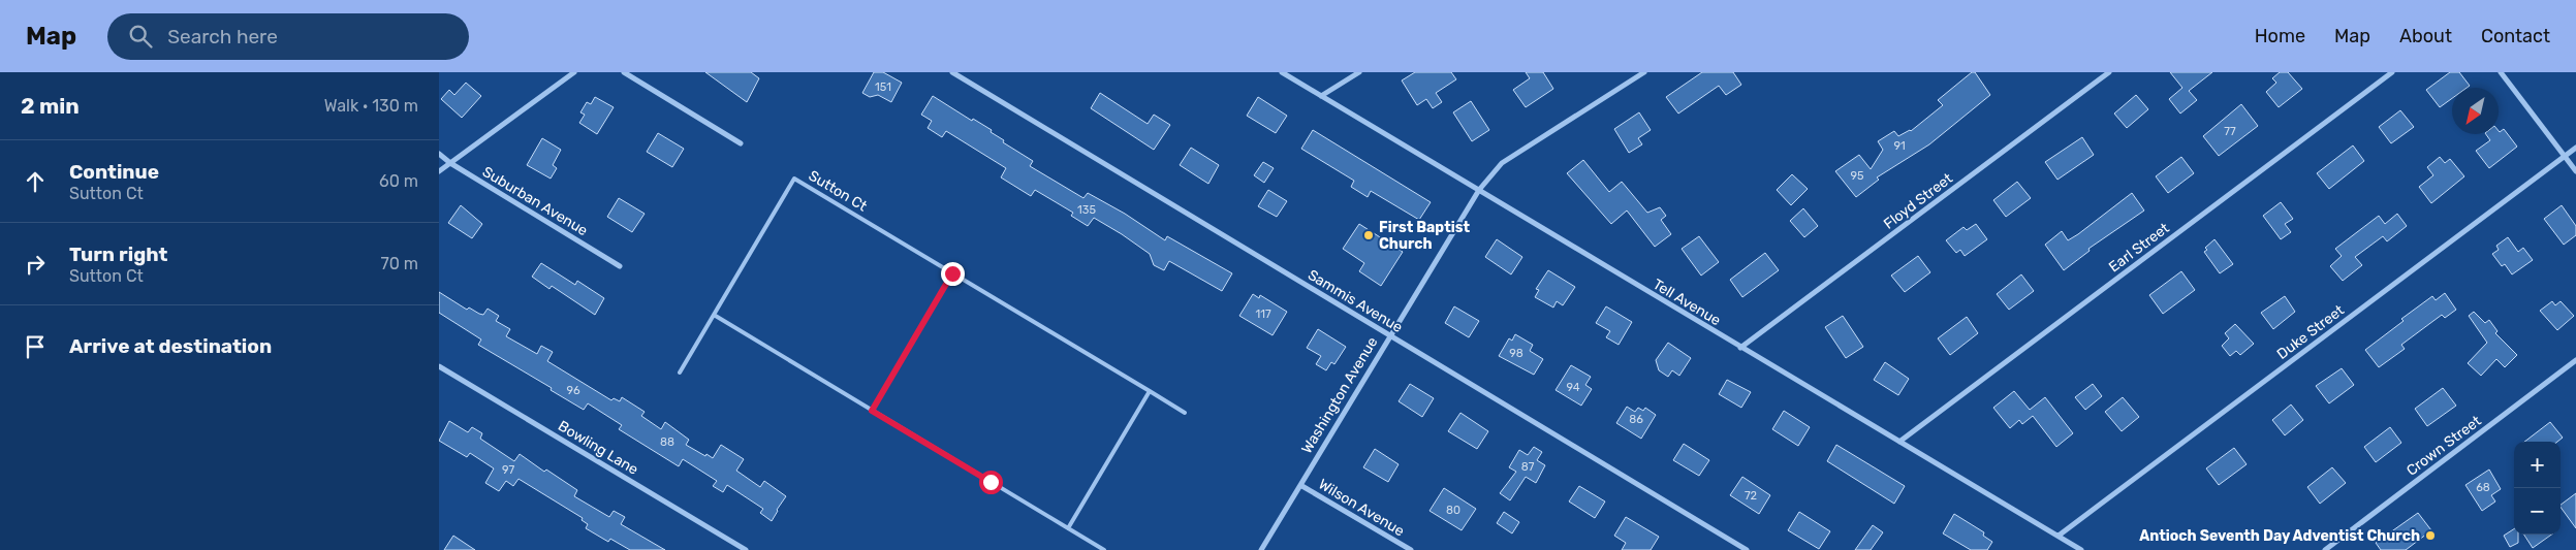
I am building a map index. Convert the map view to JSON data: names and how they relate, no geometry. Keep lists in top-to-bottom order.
{
  "streets": {
    "street": [
      "Suburban Avenue",
      "Floyd Street",
      "Earl Street",
      "Sammis Avenue",
      "Tell Avenue",
      "Duke Street",
      "Washington Avenue",
      "Crown Street",
      "Bowling Lane",
      "Wilson Avenue"
    ],
    "lane": ["Sutton Ct"]
  },
  "crossings": [
    ["Floyd Street", "Tell Avenue"],
    ["Earl Street", "Tell Avenue"],
    ["Sammis Avenue", "Washington Avenue"],
    ["Tell Avenue", "Duke Street"],
    ["Tell Avenue", "Washington Avenue"],
    ["Washington Avenue", "Wilson Avenue"]
  ],
  "places": ["First Baptist Church", "Antioch Seventh Day Adventist Church"],
  "house_numbers": [
    "151",
    "77",
    "91",
    "95",
    "135",
    "117",
    "98",
    "94",
    "96",
    "86",
    "88",
    "87",
    "97",
    "68",
    "72",
    "80"
  ],
  "north": "bottom left",
  "page": {
    "header": "Map",
    "search": "Search here",
    "nav": [
      "Home",
      "Map",
      "About",
      "Contact"
    ],
    "heading": ["2 min", "Walk · 130 m"],
    "list": [
      ["Continue", "Sutton Ct", "60 m"],
      ["Turn right", "Sutton Ct", "70 m"],
      "Arrive at destination"
    ],
    "map_buttons": ["+", "−"]
  }
}
